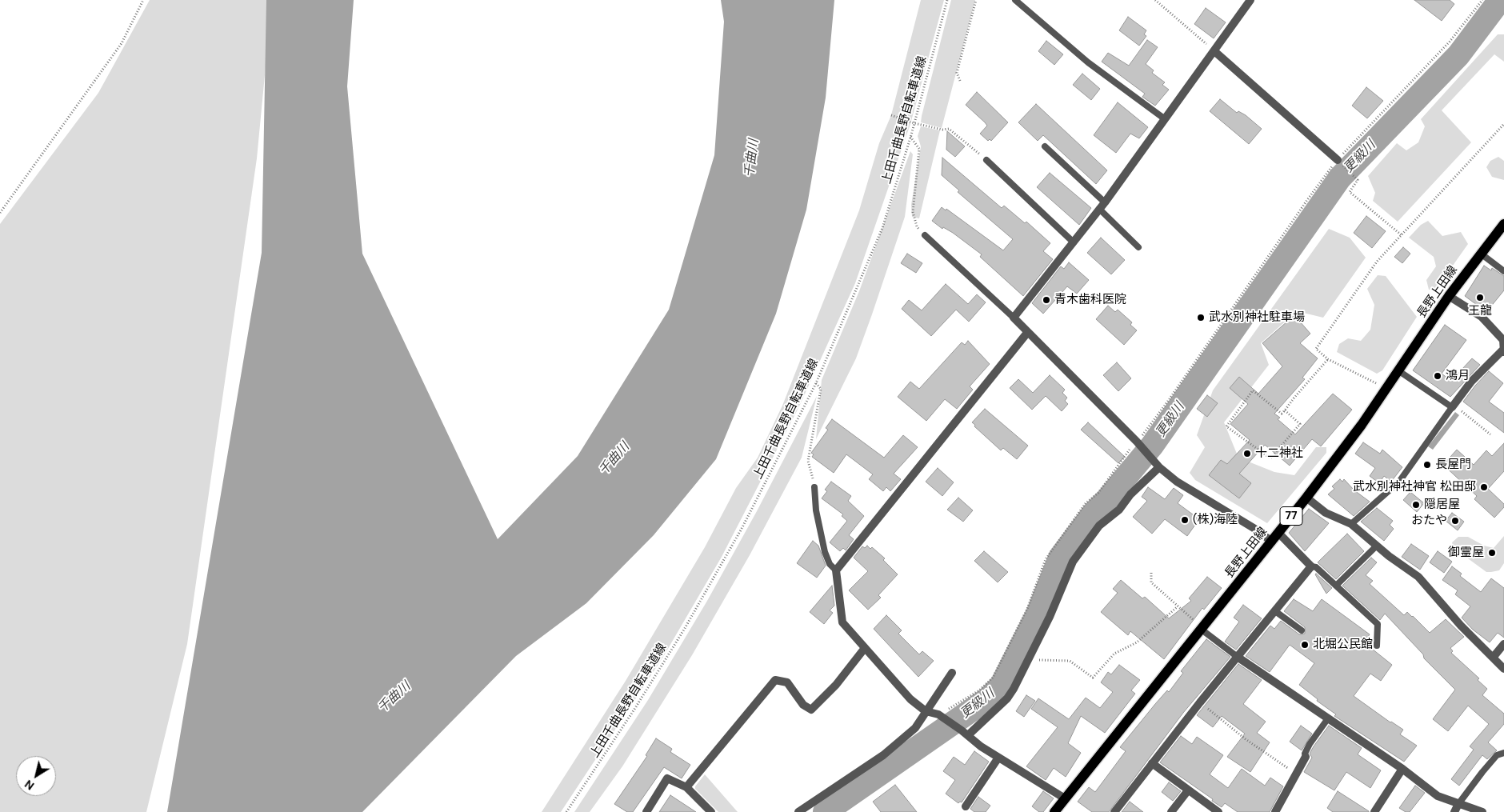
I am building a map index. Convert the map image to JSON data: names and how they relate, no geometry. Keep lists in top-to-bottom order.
{
  "streets": {
    "main road": ["長野上田線", "77"],
    "path": ["上田千曲長野自転車道線"]
  },
  "water": ["更級川", "千曲川"],
  "places": [
    "王龍",
    "青木歯科医院",
    "武水別神社駐車場",
    "鴻月",
    "十二神社",
    "長屋門",
    "武水別神社神官 松田邸",
    "隠居屋",
    "(株)海陸",
    "おたや",
    "御霊屋",
    "北堀公民館"
  ],
  "north": "bottom left"
}
